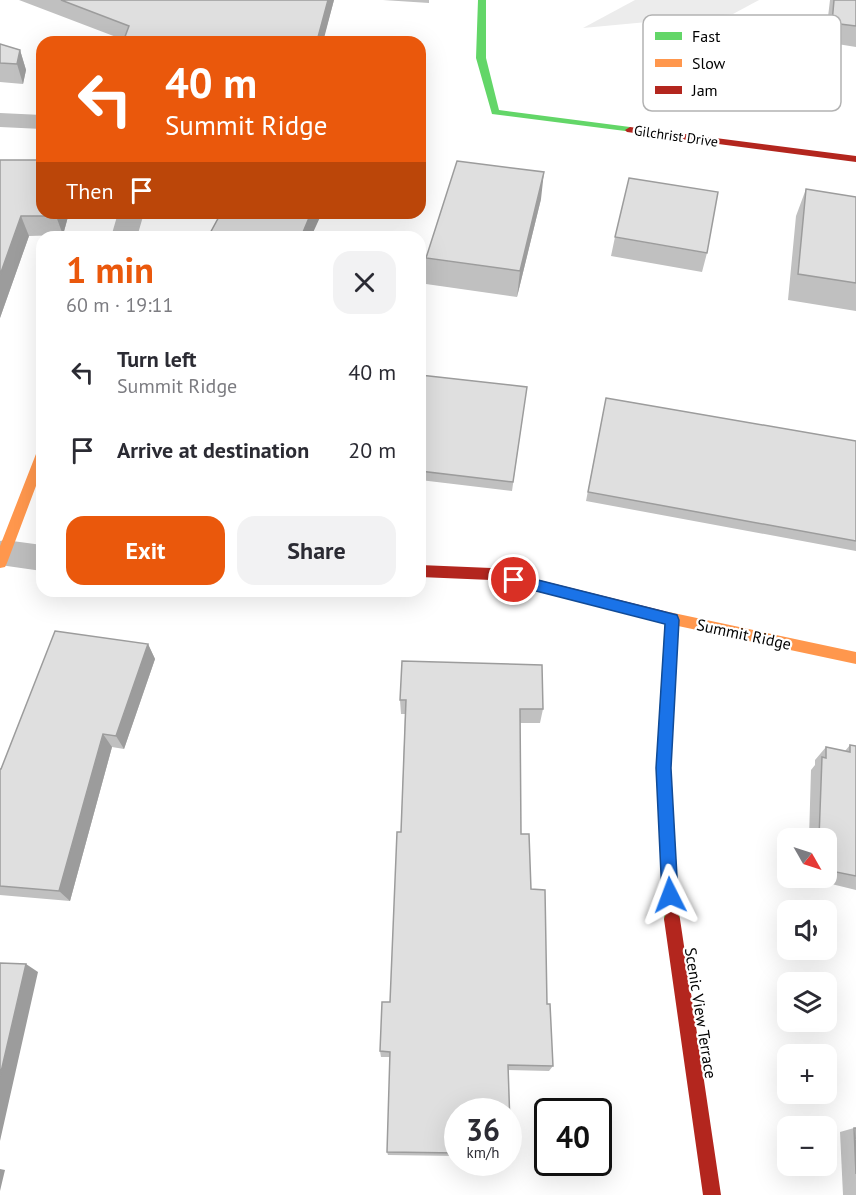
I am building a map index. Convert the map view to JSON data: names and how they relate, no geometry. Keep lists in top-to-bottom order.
{
  "streets": {
    "street": ["Gilchrist Drive", "Summit Ridge", "Scenic View Terrace"]
  },
  "crossings": [
    ["Summit Ridge", "Scenic View Terrace"]
  ],
  "legend": ["Fast", "Slow", "Jam"],
  "north": "bottom right",
  "page": {
    "turn": ["40 m", "Summit Ridge"],
    "then": "Then",
    "heading": ["1 min", "60 m · 19:11"],
    "list": [
      {
        "name": "Turn left",
        "note": "Summit Ridge",
        "value": "40 m"
      },
      {
        "name": "Arrive at destination",
        "value": "20 m"
      }
    ],
    "buttons": ["Exit", "Share"],
    "map_buttons": ["+", "−"],
    "speed": "36 km/h",
    "limit": "40"
  }
}
